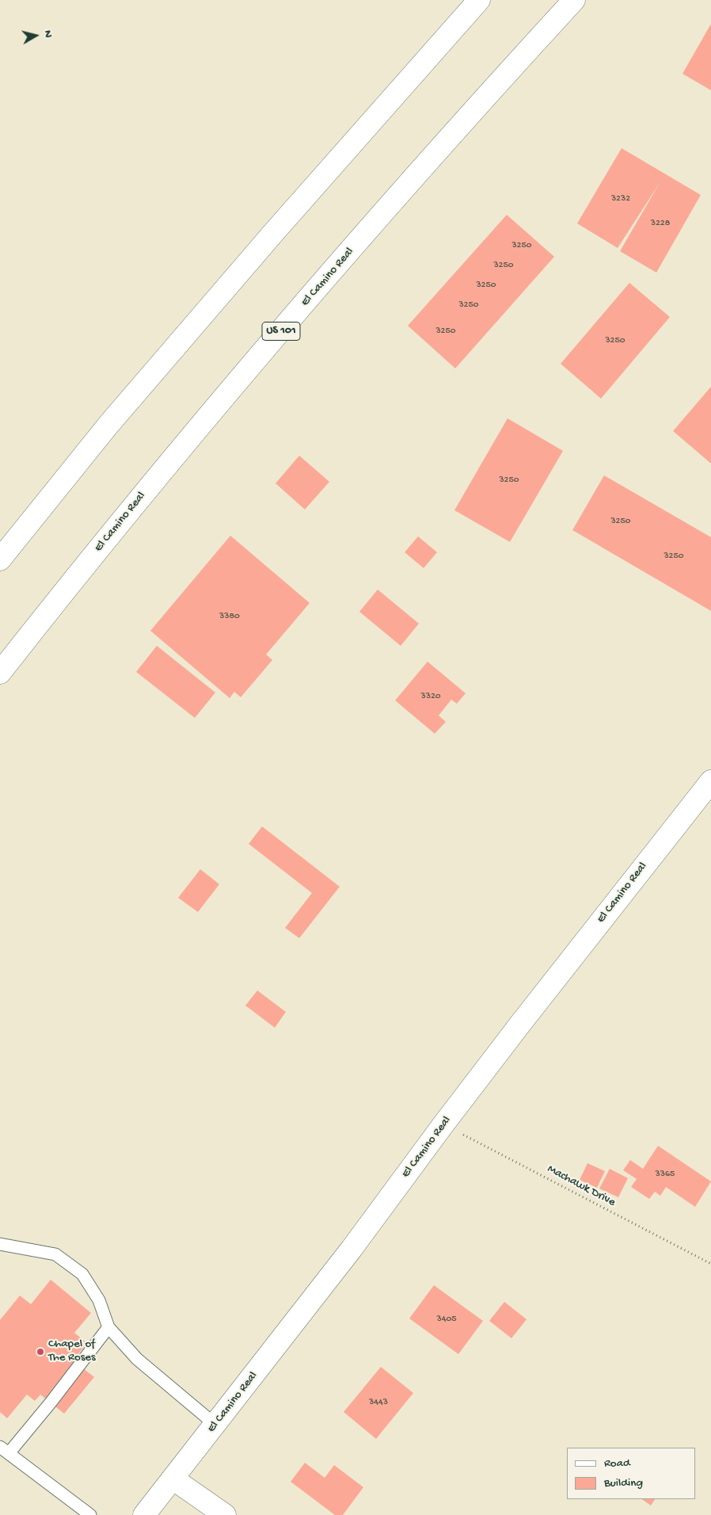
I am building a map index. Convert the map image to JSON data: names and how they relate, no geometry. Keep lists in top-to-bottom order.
{
  "streets": {
    "main road": ["El Camino Real", "US 101"],
    "path": ["Machawk Drive"]
  },
  "crossings": [
    ["El Camino Real", "Machawk Drive"]
  ],
  "places": ["Chapel of The Roses"],
  "house_numbers": [
    "3232",
    "3228",
    "3250",
    "3250",
    "3250",
    "3250",
    "3250",
    "3250",
    "3250",
    "3250",
    "3250",
    "3380",
    "3320",
    "3365",
    "3405",
    "3443"
  ],
  "legend": ["Road", "Building"],
  "north": "right"
}
